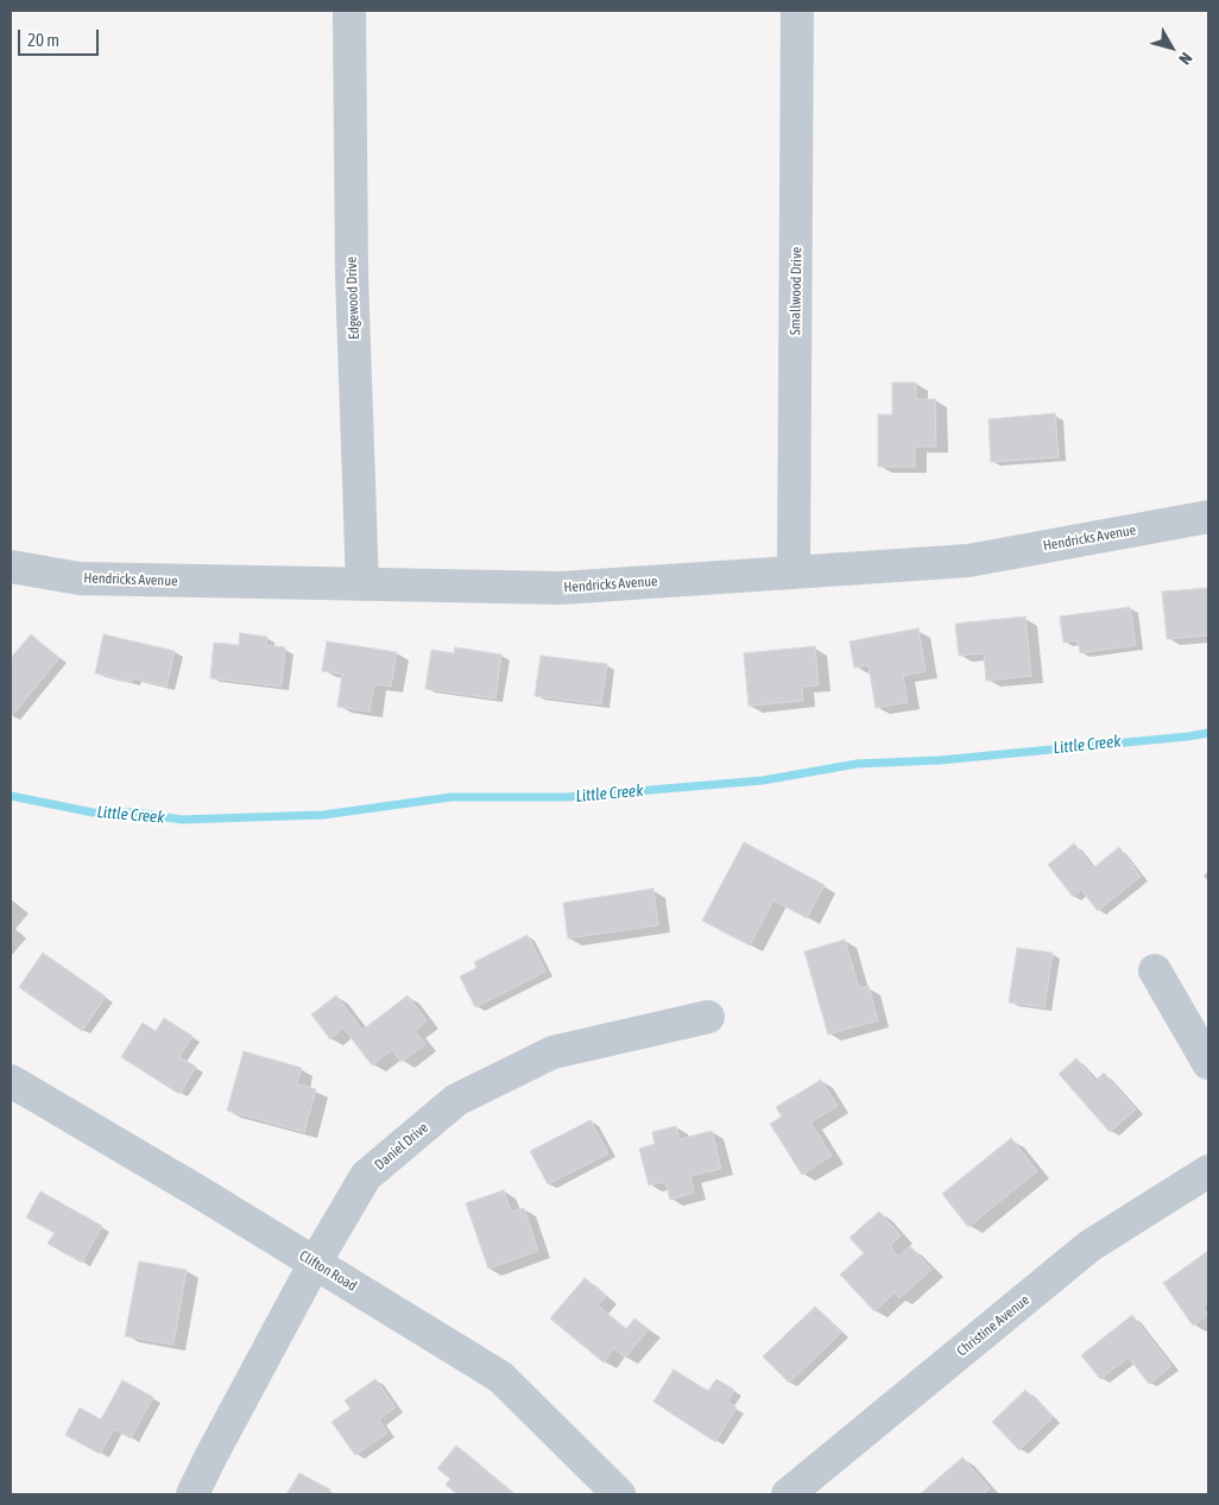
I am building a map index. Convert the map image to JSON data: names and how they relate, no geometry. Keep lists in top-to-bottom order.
{
  "streets": {
    "street": [
      "Smallwood Drive",
      "Edgewood Drive",
      "Hendricks Avenue",
      "Daniel Drive",
      "Clifton Road",
      "Christine Avenue"
    ]
  },
  "crossings": [
    ["Smallwood Drive", "Hendricks Avenue"],
    ["Edgewood Drive", "Hendricks Avenue"],
    ["Daniel Drive", "Clifton Road"]
  ],
  "water": ["Little Creek"],
  "scale_bar": "20 m",
  "north": "bottom right"
}
